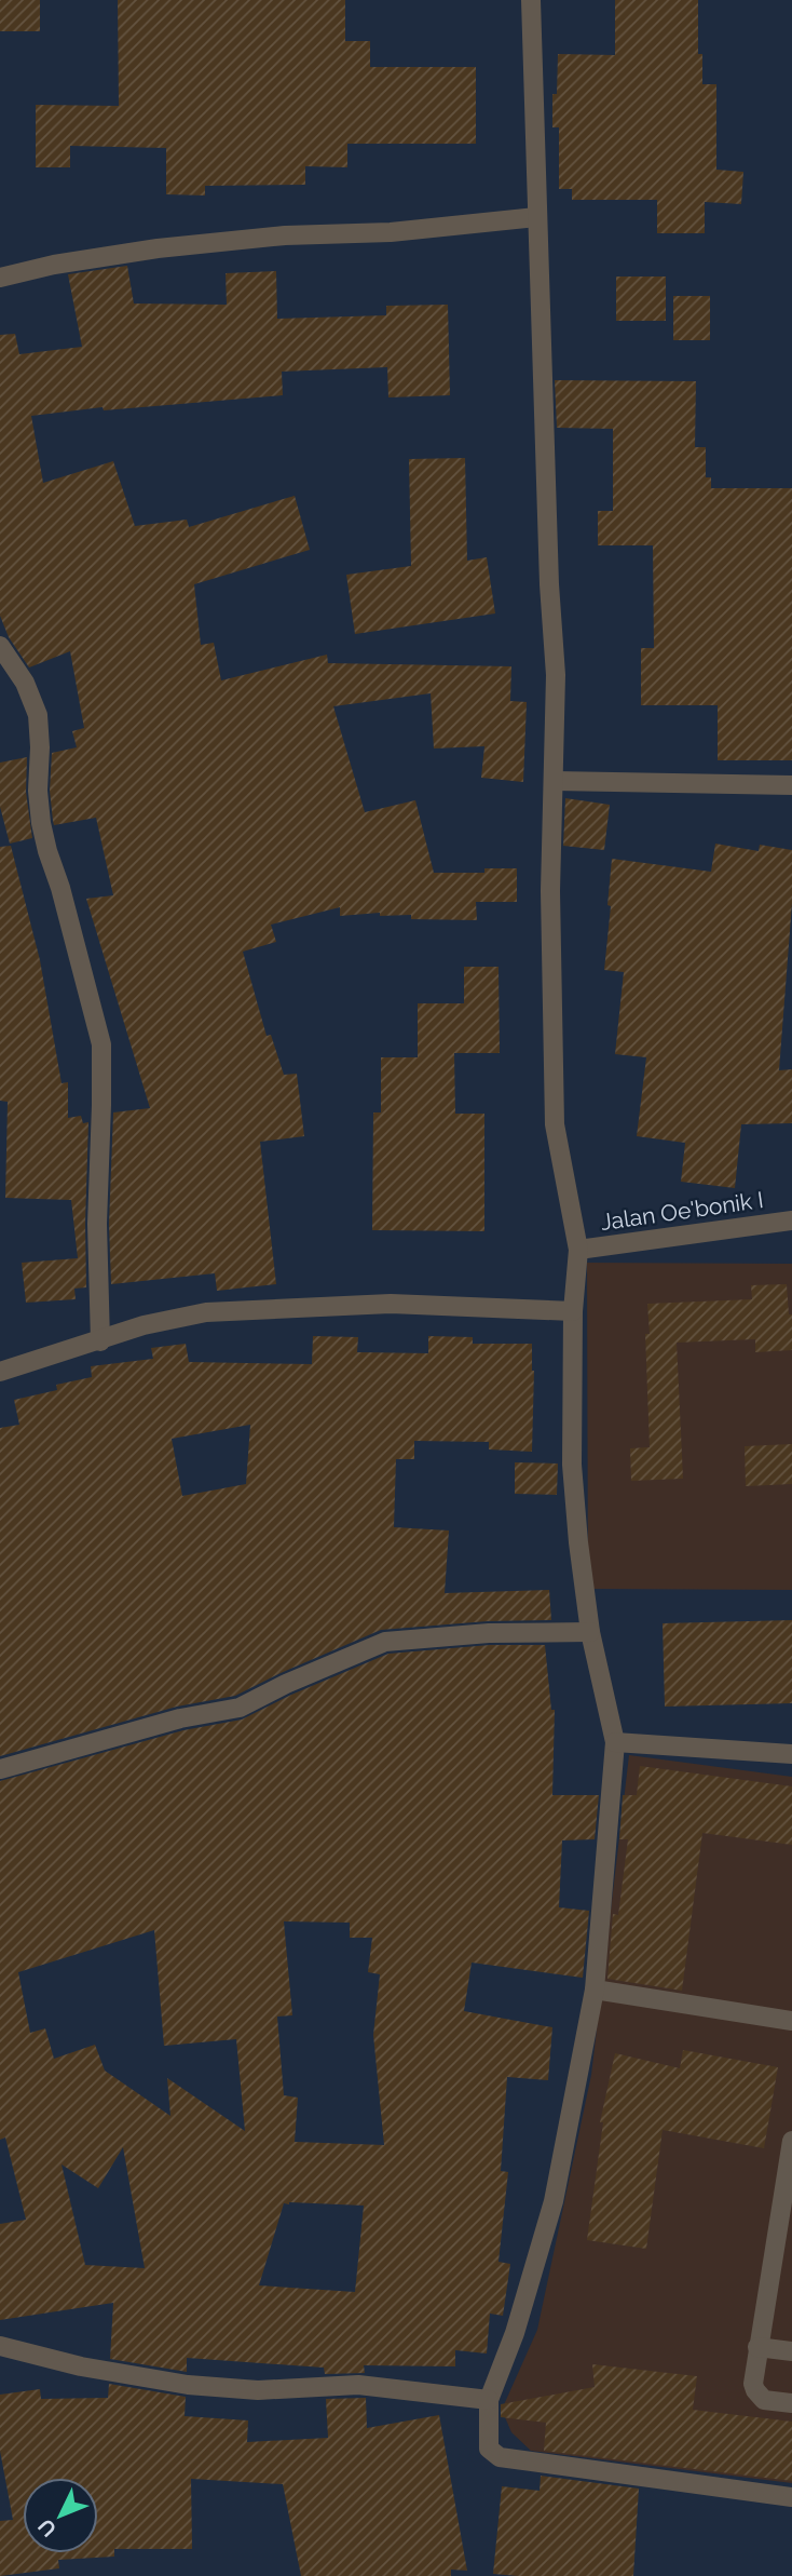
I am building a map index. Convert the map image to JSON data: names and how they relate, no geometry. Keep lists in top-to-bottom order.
{
  "streets": {
    "street": ["Jalan Oe'bonik I"]
  },
  "north": "bottom left"
}
